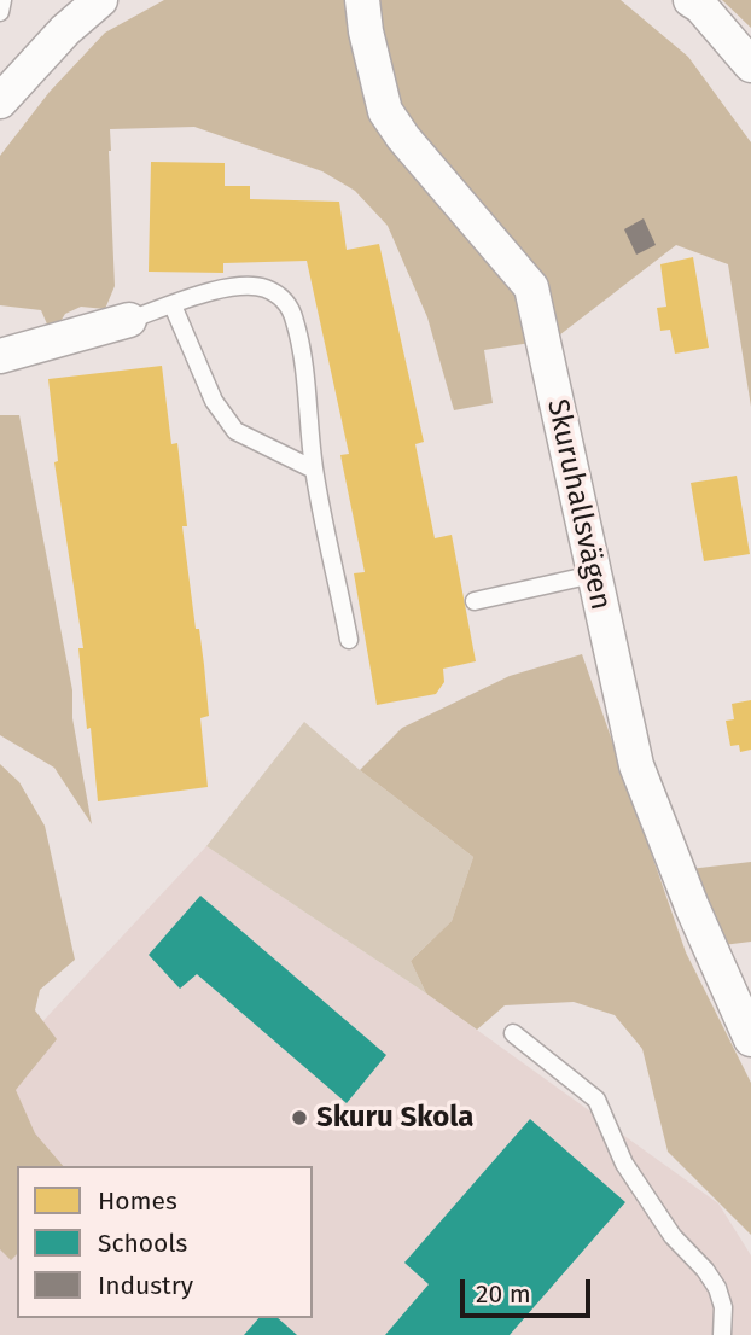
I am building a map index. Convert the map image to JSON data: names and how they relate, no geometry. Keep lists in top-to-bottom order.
{
  "streets": {
    "street": ["Skuruhallsvägen"]
  },
  "places": ["Skuru Skola"],
  "legend": ["Homes", "Schools", "Industry"],
  "scale_bar": "20 m"
}
